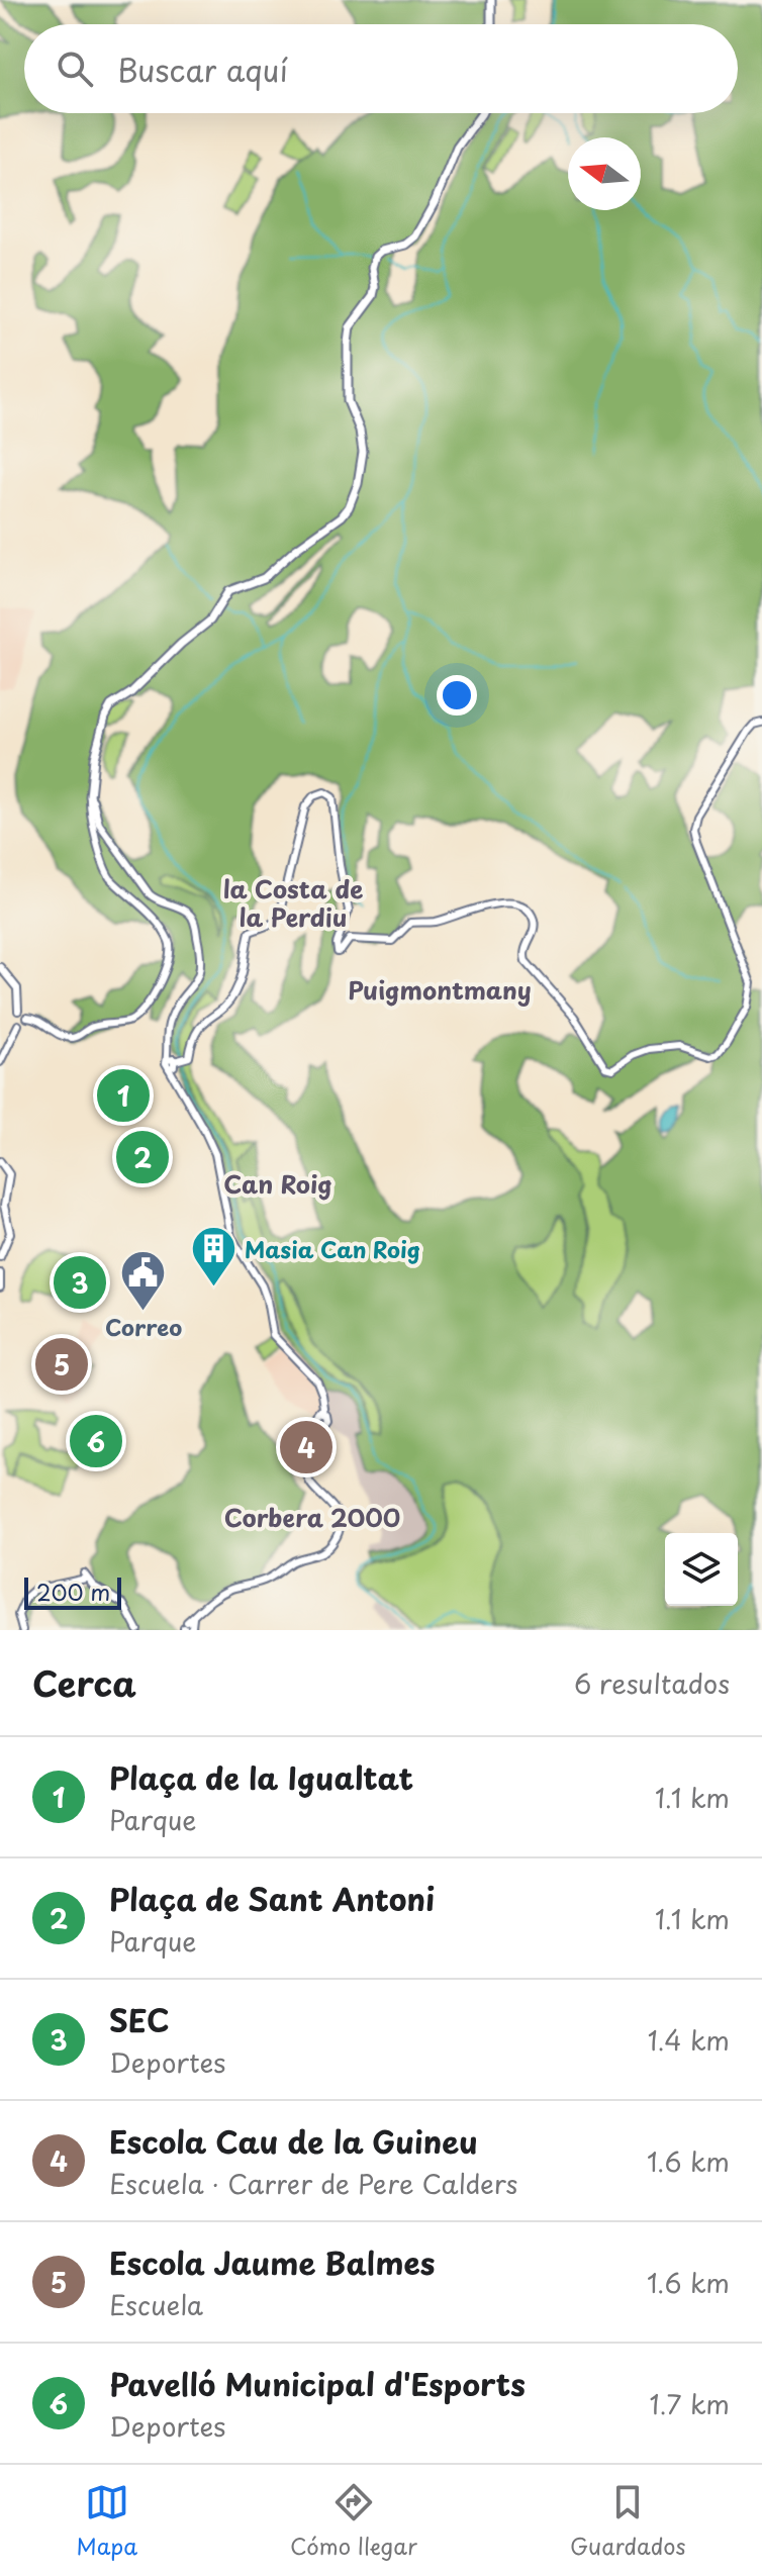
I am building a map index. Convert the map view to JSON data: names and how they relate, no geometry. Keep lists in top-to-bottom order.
{
  "districts": [
    "la Costa de la Perdiu",
    "Puigmontmany",
    "Can Roig",
    "Corbera 2000"
  ],
  "places": {
    "building": ["Masia Can Roig"],
    "public building": ["Correo"]
  },
  "scale_bar": "200 m",
  "north": "left",
  "page": {
    "search": "Buscar aquí",
    "pins": [
      "1",
      "2",
      "3",
      "5",
      "6",
      "4"
    ],
    "scale": "200 m",
    "heading": ["Cerca", "6 resultados"],
    "list": [
      {
        "mark": "1",
        "name": "Plaça de la Igualtat",
        "note": "Parque",
        "value": "1.1 km"
      },
      {
        "mark": "2",
        "name": "Plaça de Sant Antoni",
        "note": "Parque",
        "value": "1.1 km"
      },
      {
        "mark": "3",
        "name": "SEC",
        "note": "Deportes",
        "value": "1.4 km"
      },
      {
        "mark": "4",
        "name": "Escola Cau de la Guineu",
        "note": "Escuela · Carrer de Pere Calders",
        "value": "1.6 km"
      },
      {
        "mark": "5",
        "name": "Escola Jaume Balmes",
        "note": "Escuela",
        "value": "1.6 km"
      },
      {
        "mark": "6",
        "name": "Pavelló Municipal d'Esports",
        "note": "Deportes",
        "value": "1.7 km"
      }
    ],
    "nav": ["Mapa", "Cómo llegar", "Guardados"]
  }
}
